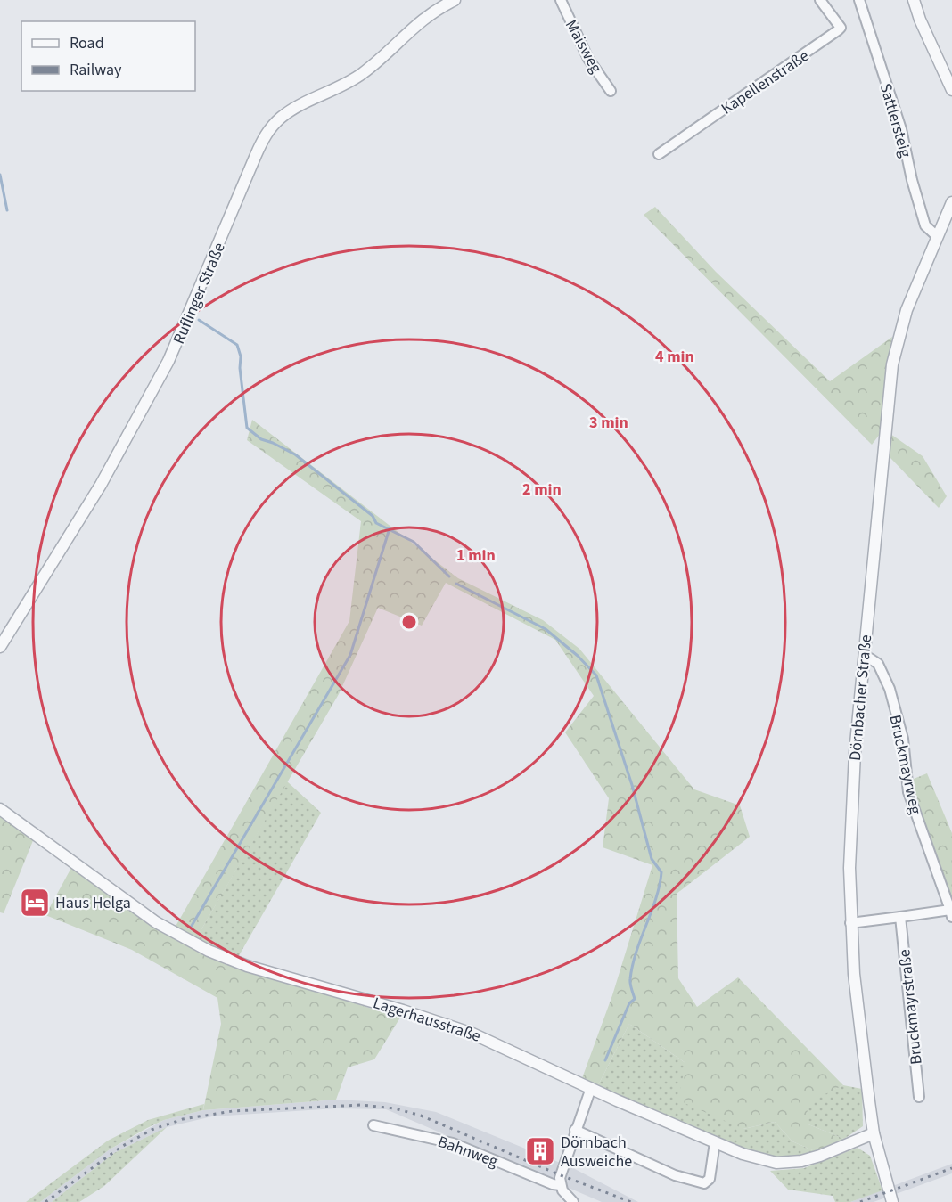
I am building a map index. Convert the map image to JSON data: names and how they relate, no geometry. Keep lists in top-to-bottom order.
{
  "streets": {
    "street": [
      "Maisweg",
      "Kapellenstraße",
      "Sattlersteig",
      "Ruflinger Straße",
      "Dörnbacher Straße",
      "Bruckmayrweg",
      "Bruckmayrstraße",
      "Lagerhausstraße",
      "Bahnweg"
    ]
  },
  "crossings": [
    ["Sattlersteig", "Dörnbacher Straße"],
    ["Dörnbacher Straße", "Bruckmayrweg"],
    ["Dörnbacher Straße", "Lagerhausstraße"]
  ],
  "places": {
    "hotel": ["Haus Helga"],
    "building": ["Dörnbach Ausweiche"]
  },
  "legend": ["Road", "Railway"],
  "rings": [
    "4 min",
    "3 min",
    "2 min",
    "1 min"
  ]
}
